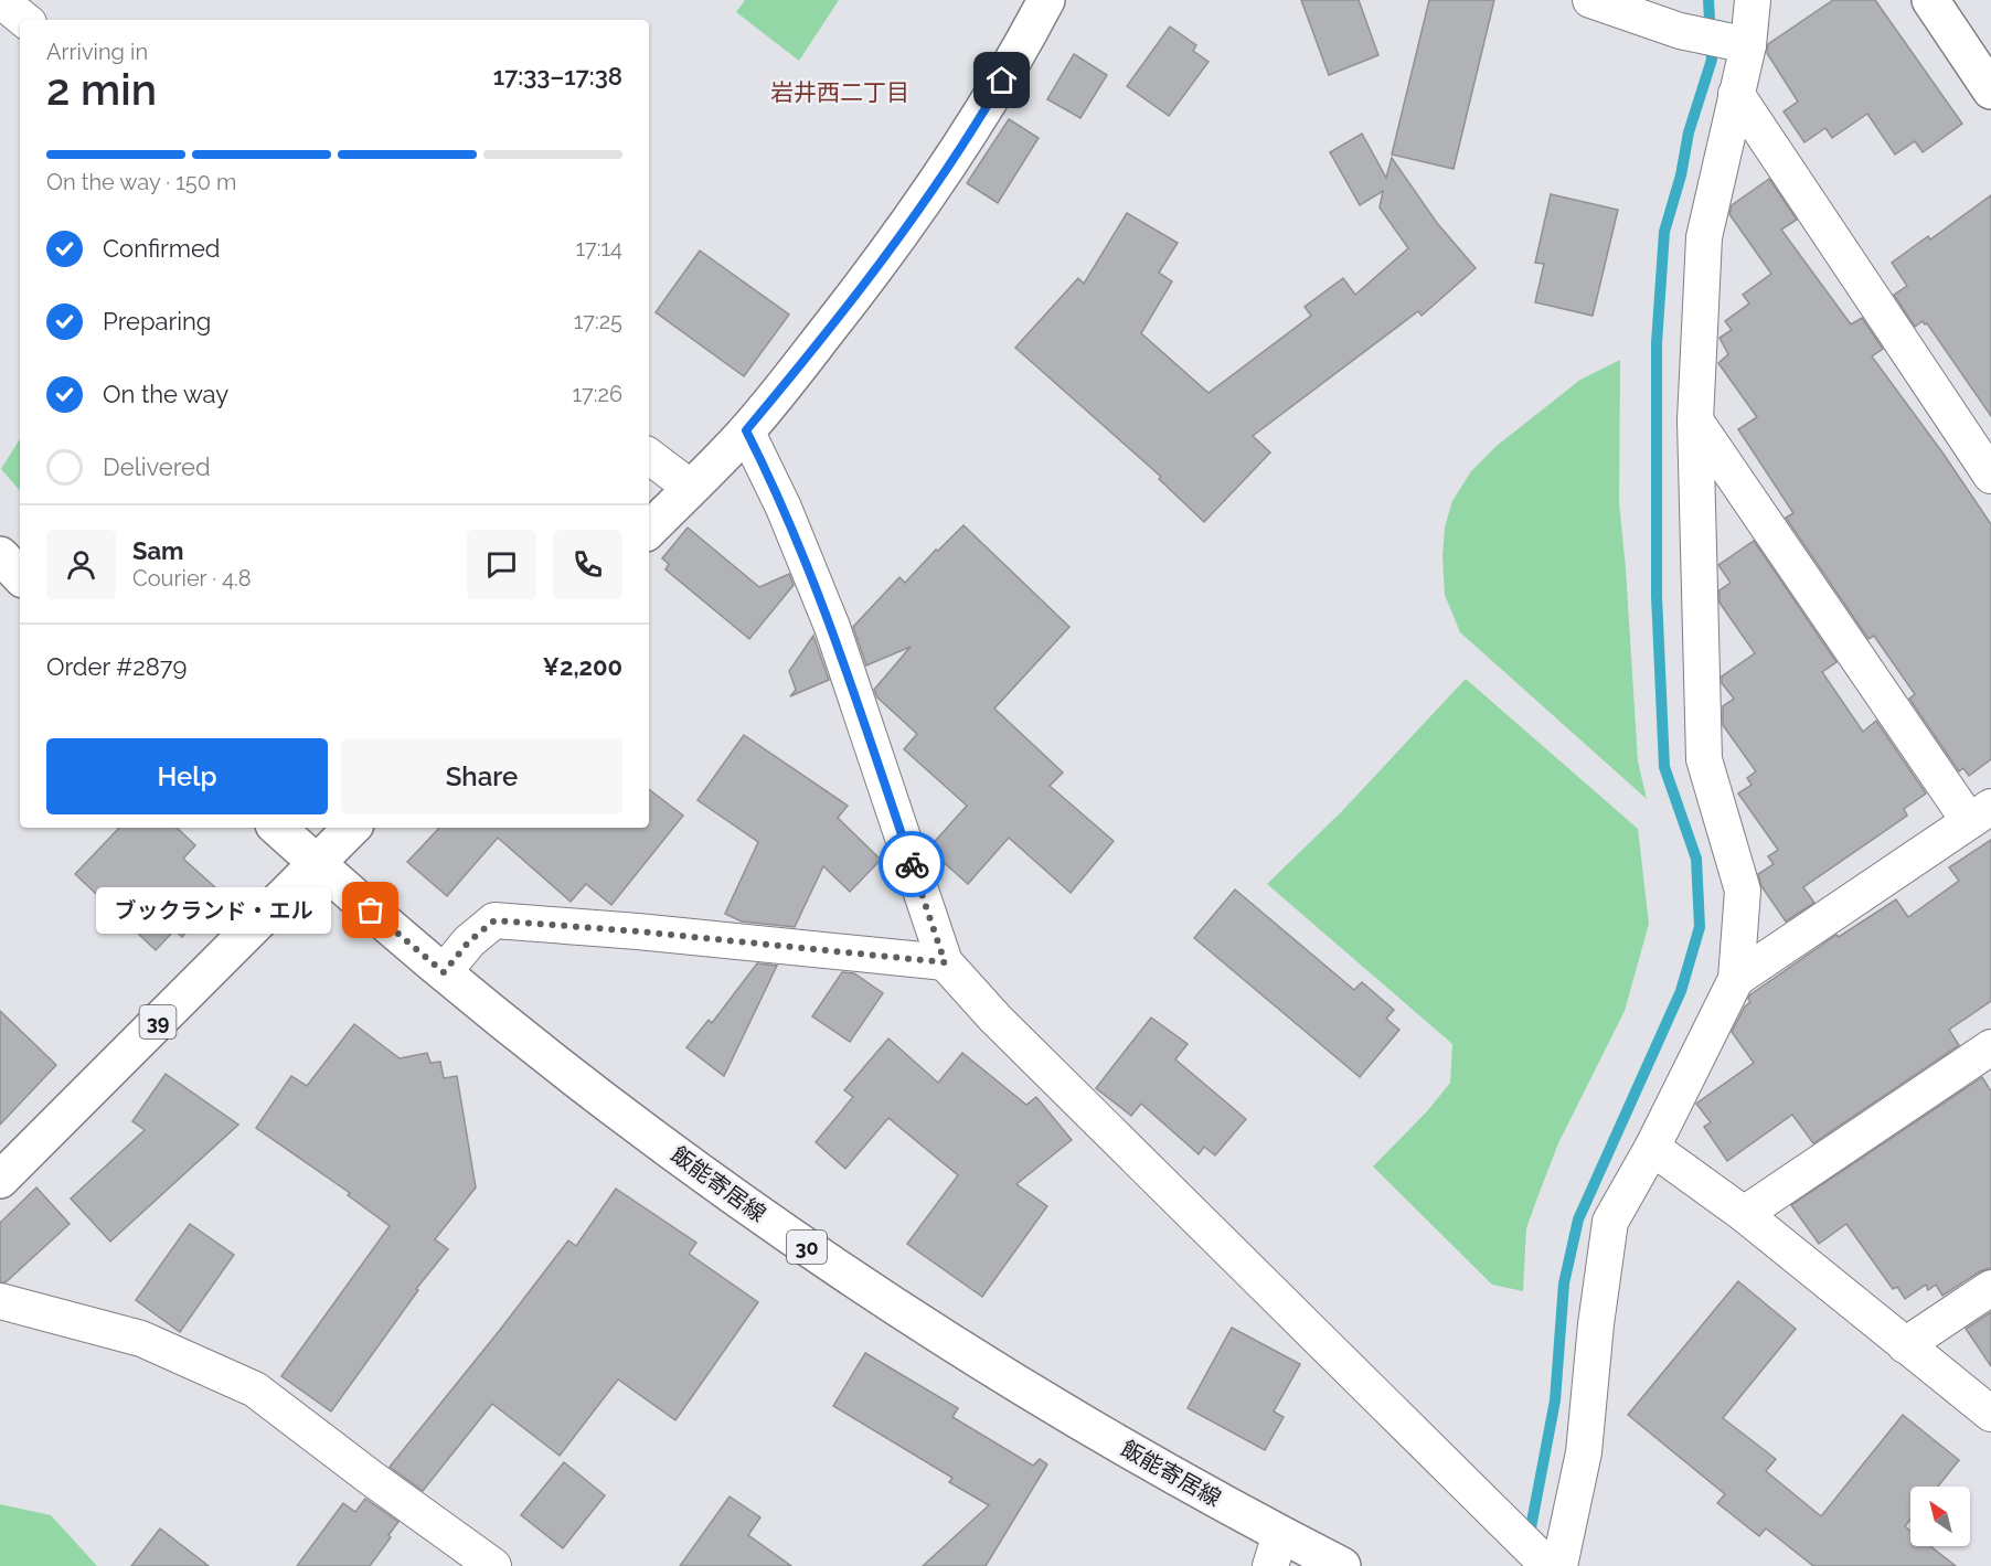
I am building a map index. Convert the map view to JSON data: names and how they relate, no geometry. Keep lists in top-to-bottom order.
{
  "streets": {
    "main road": ["39", "飯能寄居線", "30"]
  },
  "crossings": [
    ["39", "飯能寄居線"]
  ],
  "districts": ["岩井西二丁目"],
  "places": ["ブックランド・エル"],
  "north": "top left",
  "page": {
    "heading": ["2 min", "Arriving in", "17:33–17:38"],
    "panel": [
      "Sam",
      "Courier · 4.8",
      "Order #2879",
      "¥2,200"
    ],
    "bar": "On the way · 150 m",
    "list": [
      ["Confirmed", "17:14"],
      ["Preparing", "17:25"],
      ["On the way", "17:26"],
      "Delivered"
    ],
    "buttons": ["Help", "Share"],
    "bubble": "ブックランド・エル"
  }
}
